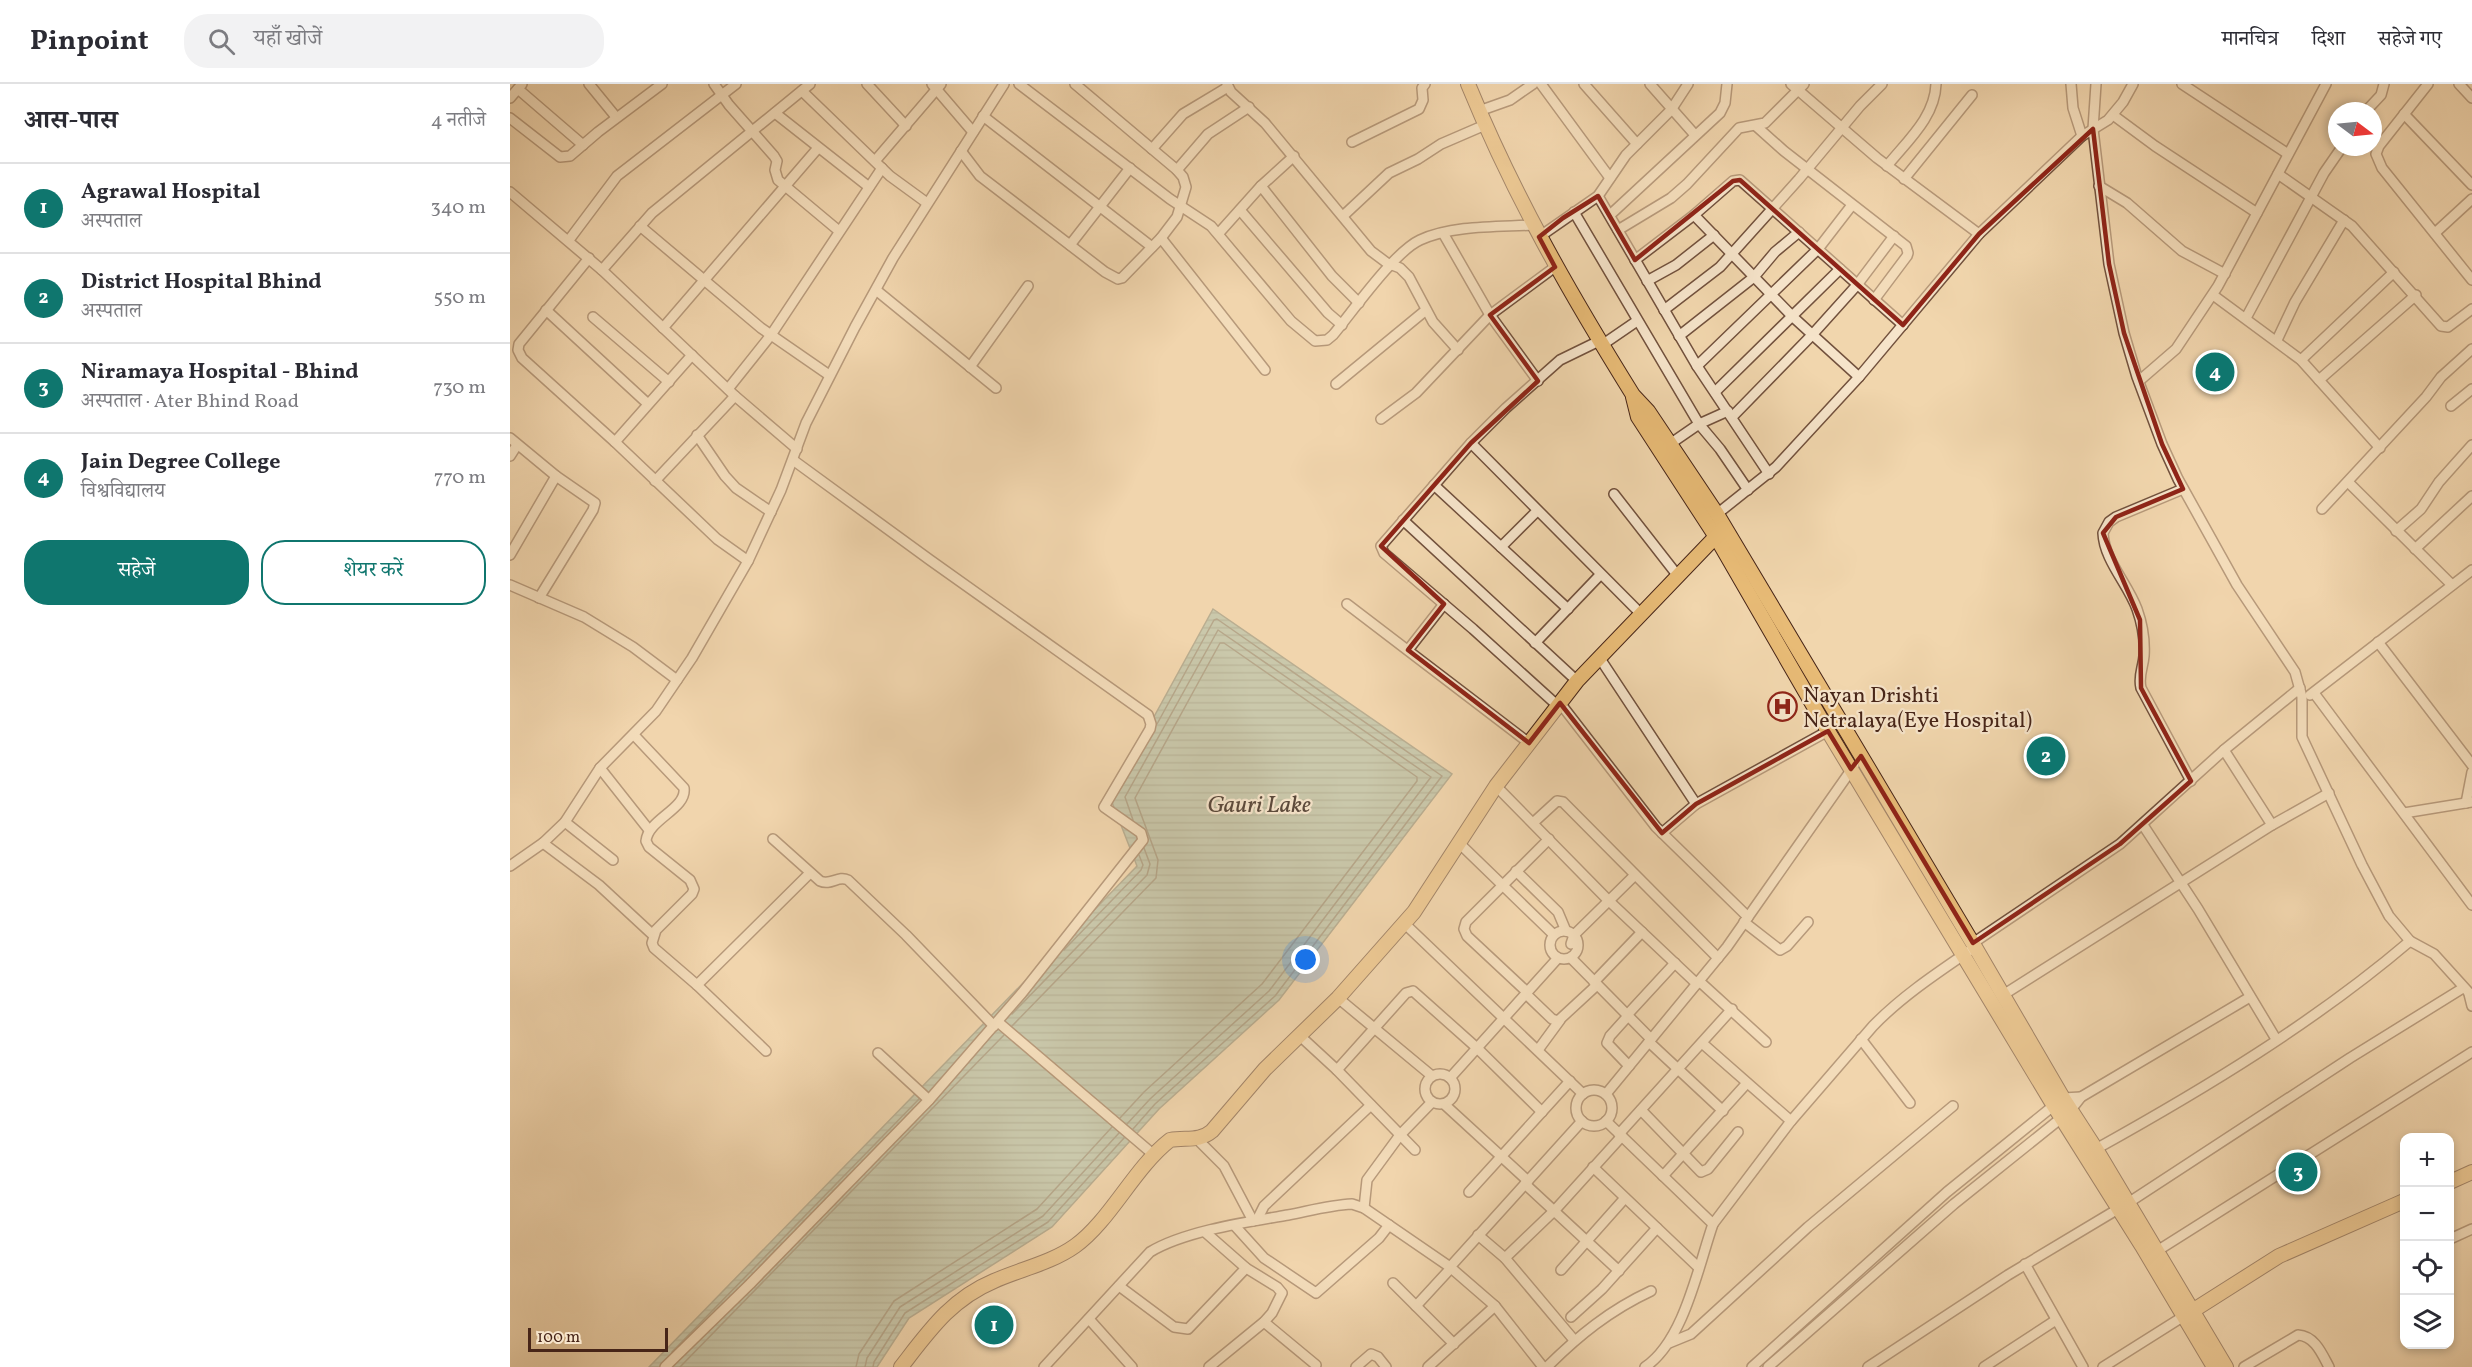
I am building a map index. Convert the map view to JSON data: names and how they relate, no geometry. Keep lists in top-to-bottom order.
{
  "water": ["Gauri Lake"],
  "places": {
    "hospital": ["Nayan Drishti Netralaya(Eye Hospital)"]
  },
  "scale_bar": "100 m",
  "north": "right",
  "page": {
    "header": "Pinpoint",
    "search": "यहाँ खोजें",
    "nav": ["मानचित्र", "दिशा", "सहेजे गए"],
    "heading": ["आस-पास", "4 नतीजे"],
    "list": [
      {
        "mark": "1",
        "name": "Agrawal Hospital",
        "note": "अस्पताल",
        "value": "340 m"
      },
      {
        "mark": "2",
        "name": "District Hospital Bhind",
        "note": "अस्पताल",
        "value": "550 m"
      },
      {
        "mark": "3",
        "name": "Niramaya Hospital - Bhind",
        "note": "अस्पताल · Ater Bhind Road",
        "value": "730 m"
      },
      {
        "mark": "4",
        "name": "Jain Degree College",
        "note": "विश्वविद्यालय",
        "value": "770 m"
      }
    ],
    "pins": [
      "4",
      "2",
      "3",
      "1"
    ],
    "buttons": ["सहेजें", "शेयर करें"],
    "map_buttons": ["+", "−"],
    "scale": "100 m"
  }
}
